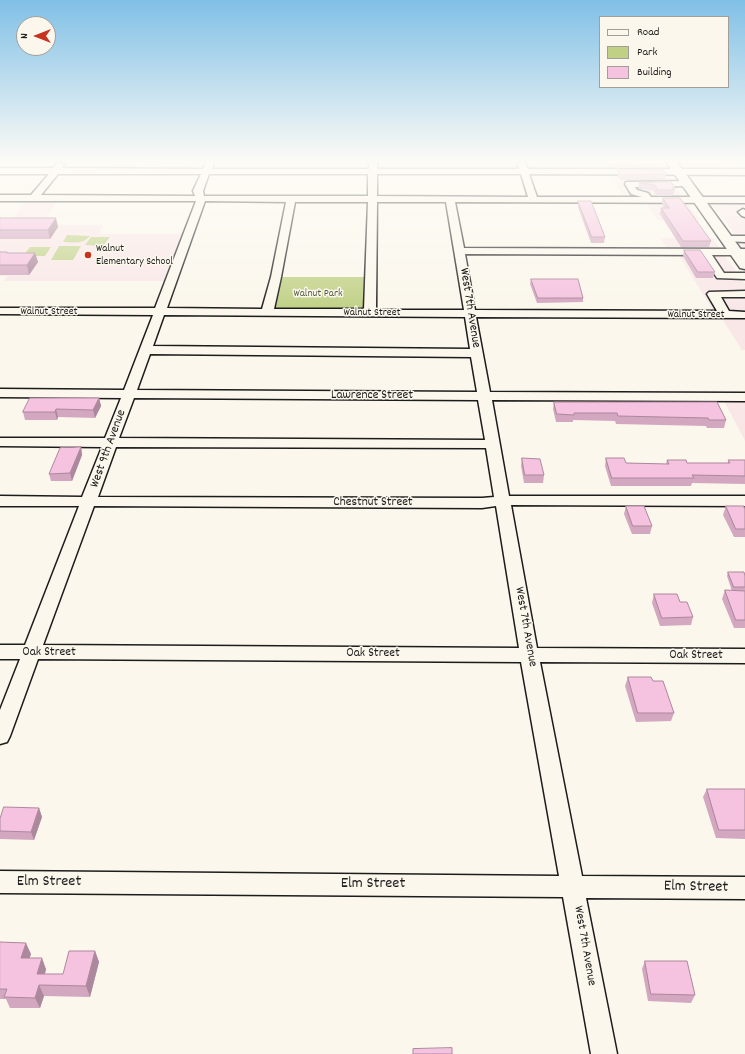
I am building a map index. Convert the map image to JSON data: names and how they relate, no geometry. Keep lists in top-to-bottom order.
{
  "streets": {
    "street": [
      "West 7th Avenue",
      "Walnut Street",
      "Lawrence Street",
      "West 9th Avenue",
      "Chestnut Street",
      "Oak Street",
      "Elm Street"
    ]
  },
  "crossings": [
    ["West 7th Avenue", "Walnut Street"],
    ["West 7th Avenue", "Lawrence Street"],
    ["West 7th Avenue", "Chestnut Street"],
    ["West 7th Avenue", "Oak Street"],
    ["West 7th Avenue", "Elm Street"],
    ["Walnut Street", "West 9th Avenue"],
    ["Lawrence Street", "West 9th Avenue"],
    ["West 9th Avenue", "Chestnut Street"],
    ["West 9th Avenue", "Oak Street"]
  ],
  "parks": ["Walnut Park"],
  "places": ["Walnut Elementary School"],
  "legend": ["Road", "Park", "Building"],
  "north": "left"
}
